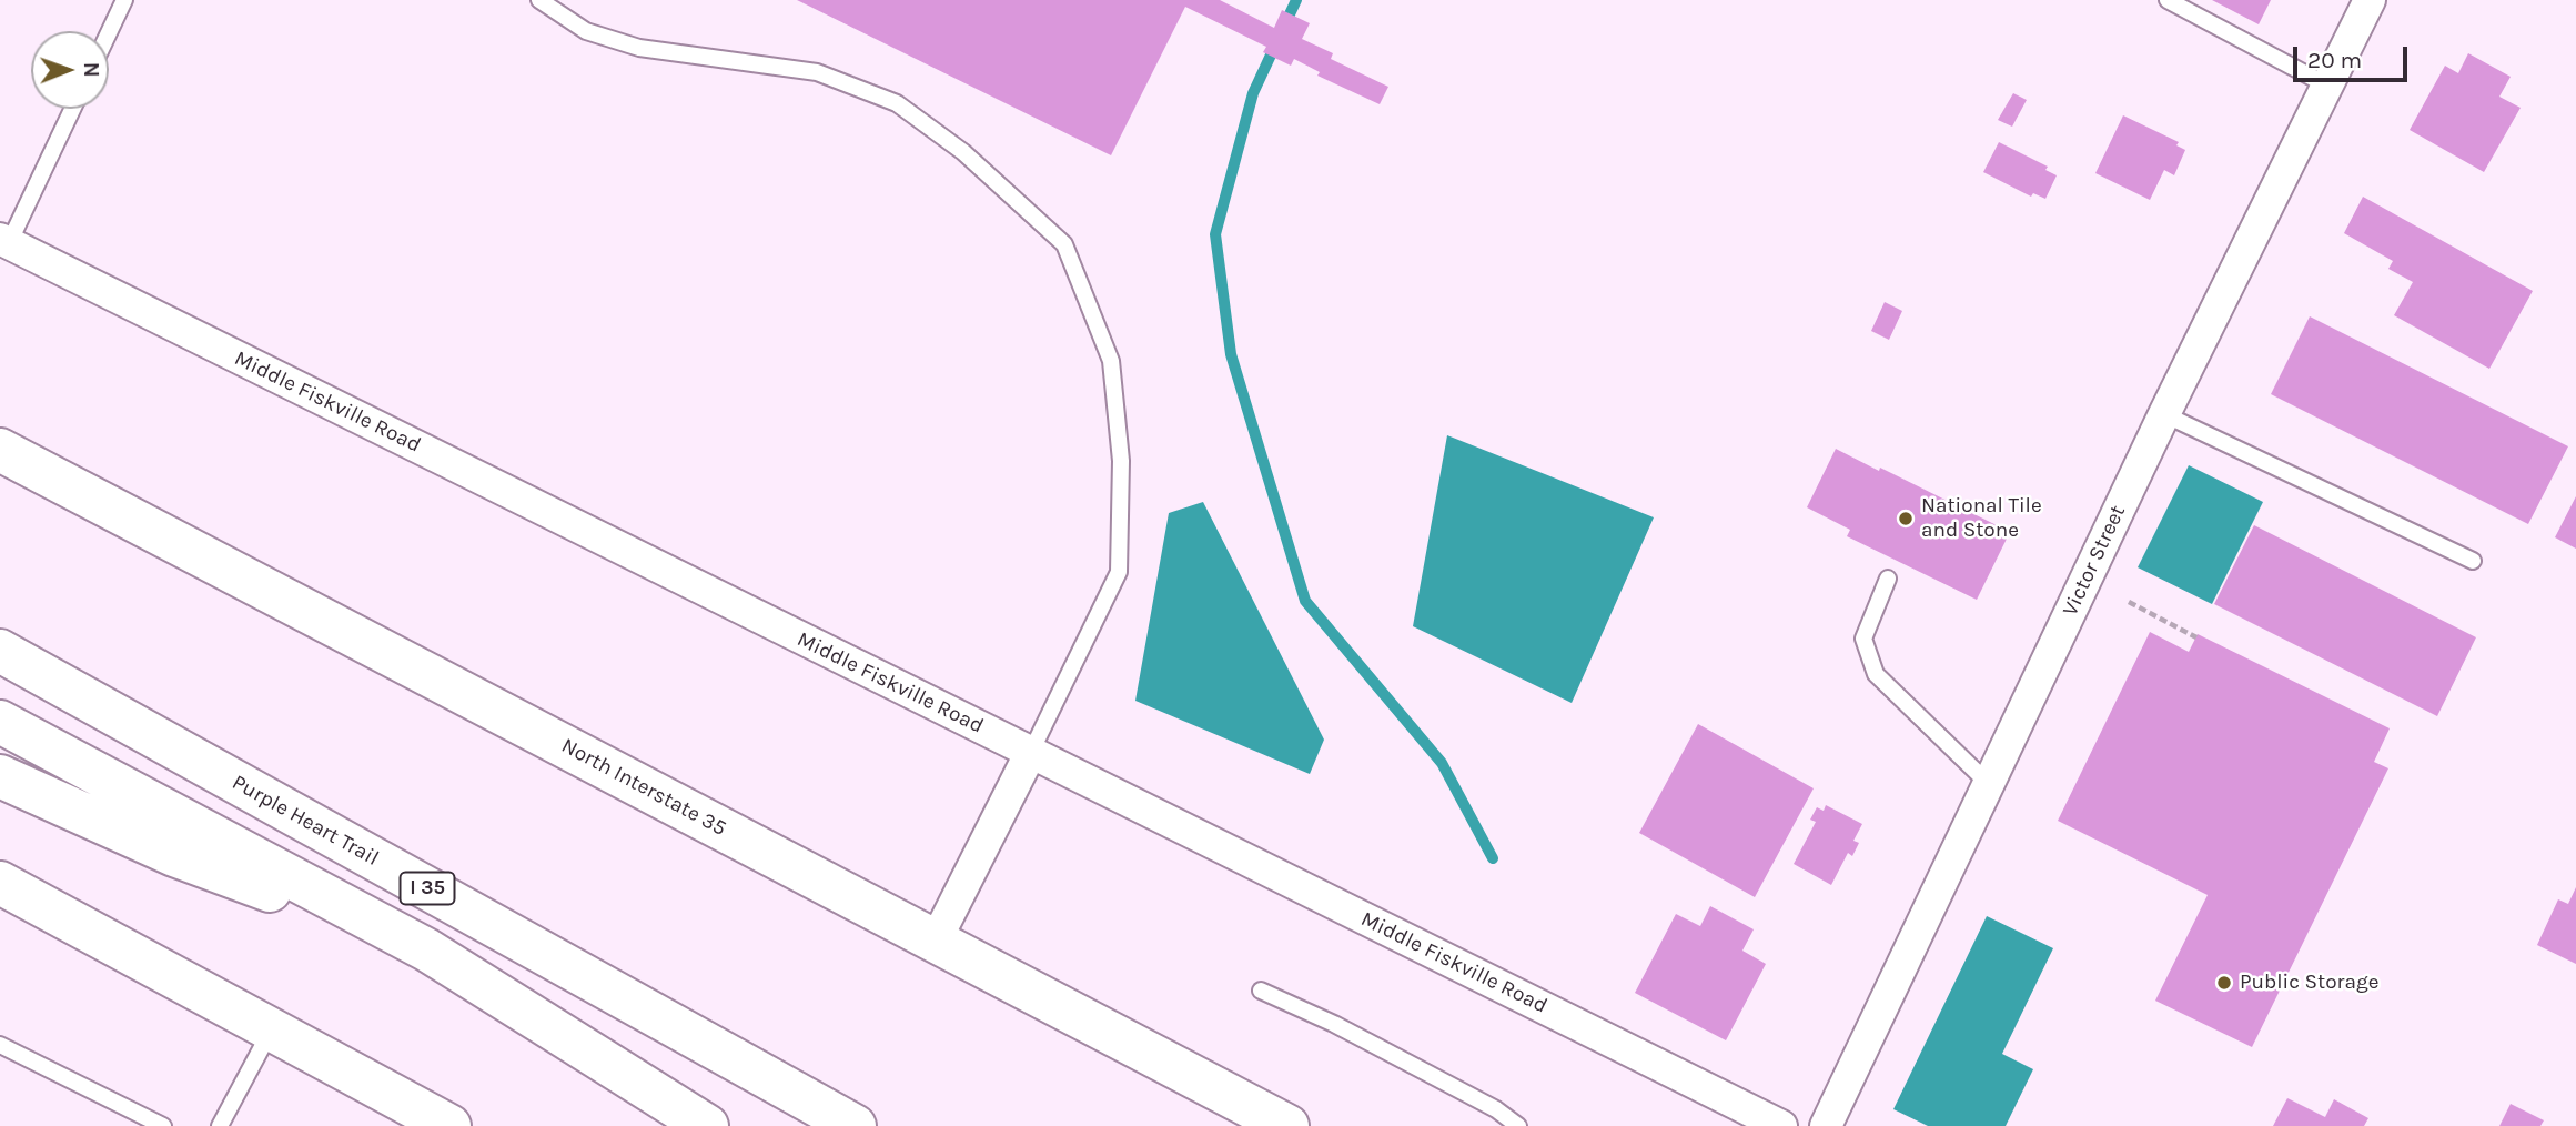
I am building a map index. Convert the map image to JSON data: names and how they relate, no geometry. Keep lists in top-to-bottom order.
{
  "streets": {
    "main road": ["North Interstate 35", "Purple Heart Trail", "I 35"],
    "street": ["Middle Fiskville Road", "Victor Street"]
  },
  "places": ["National Tile and Stone", "Public Storage"],
  "scale_bar": "20 m",
  "north": "right"
}
